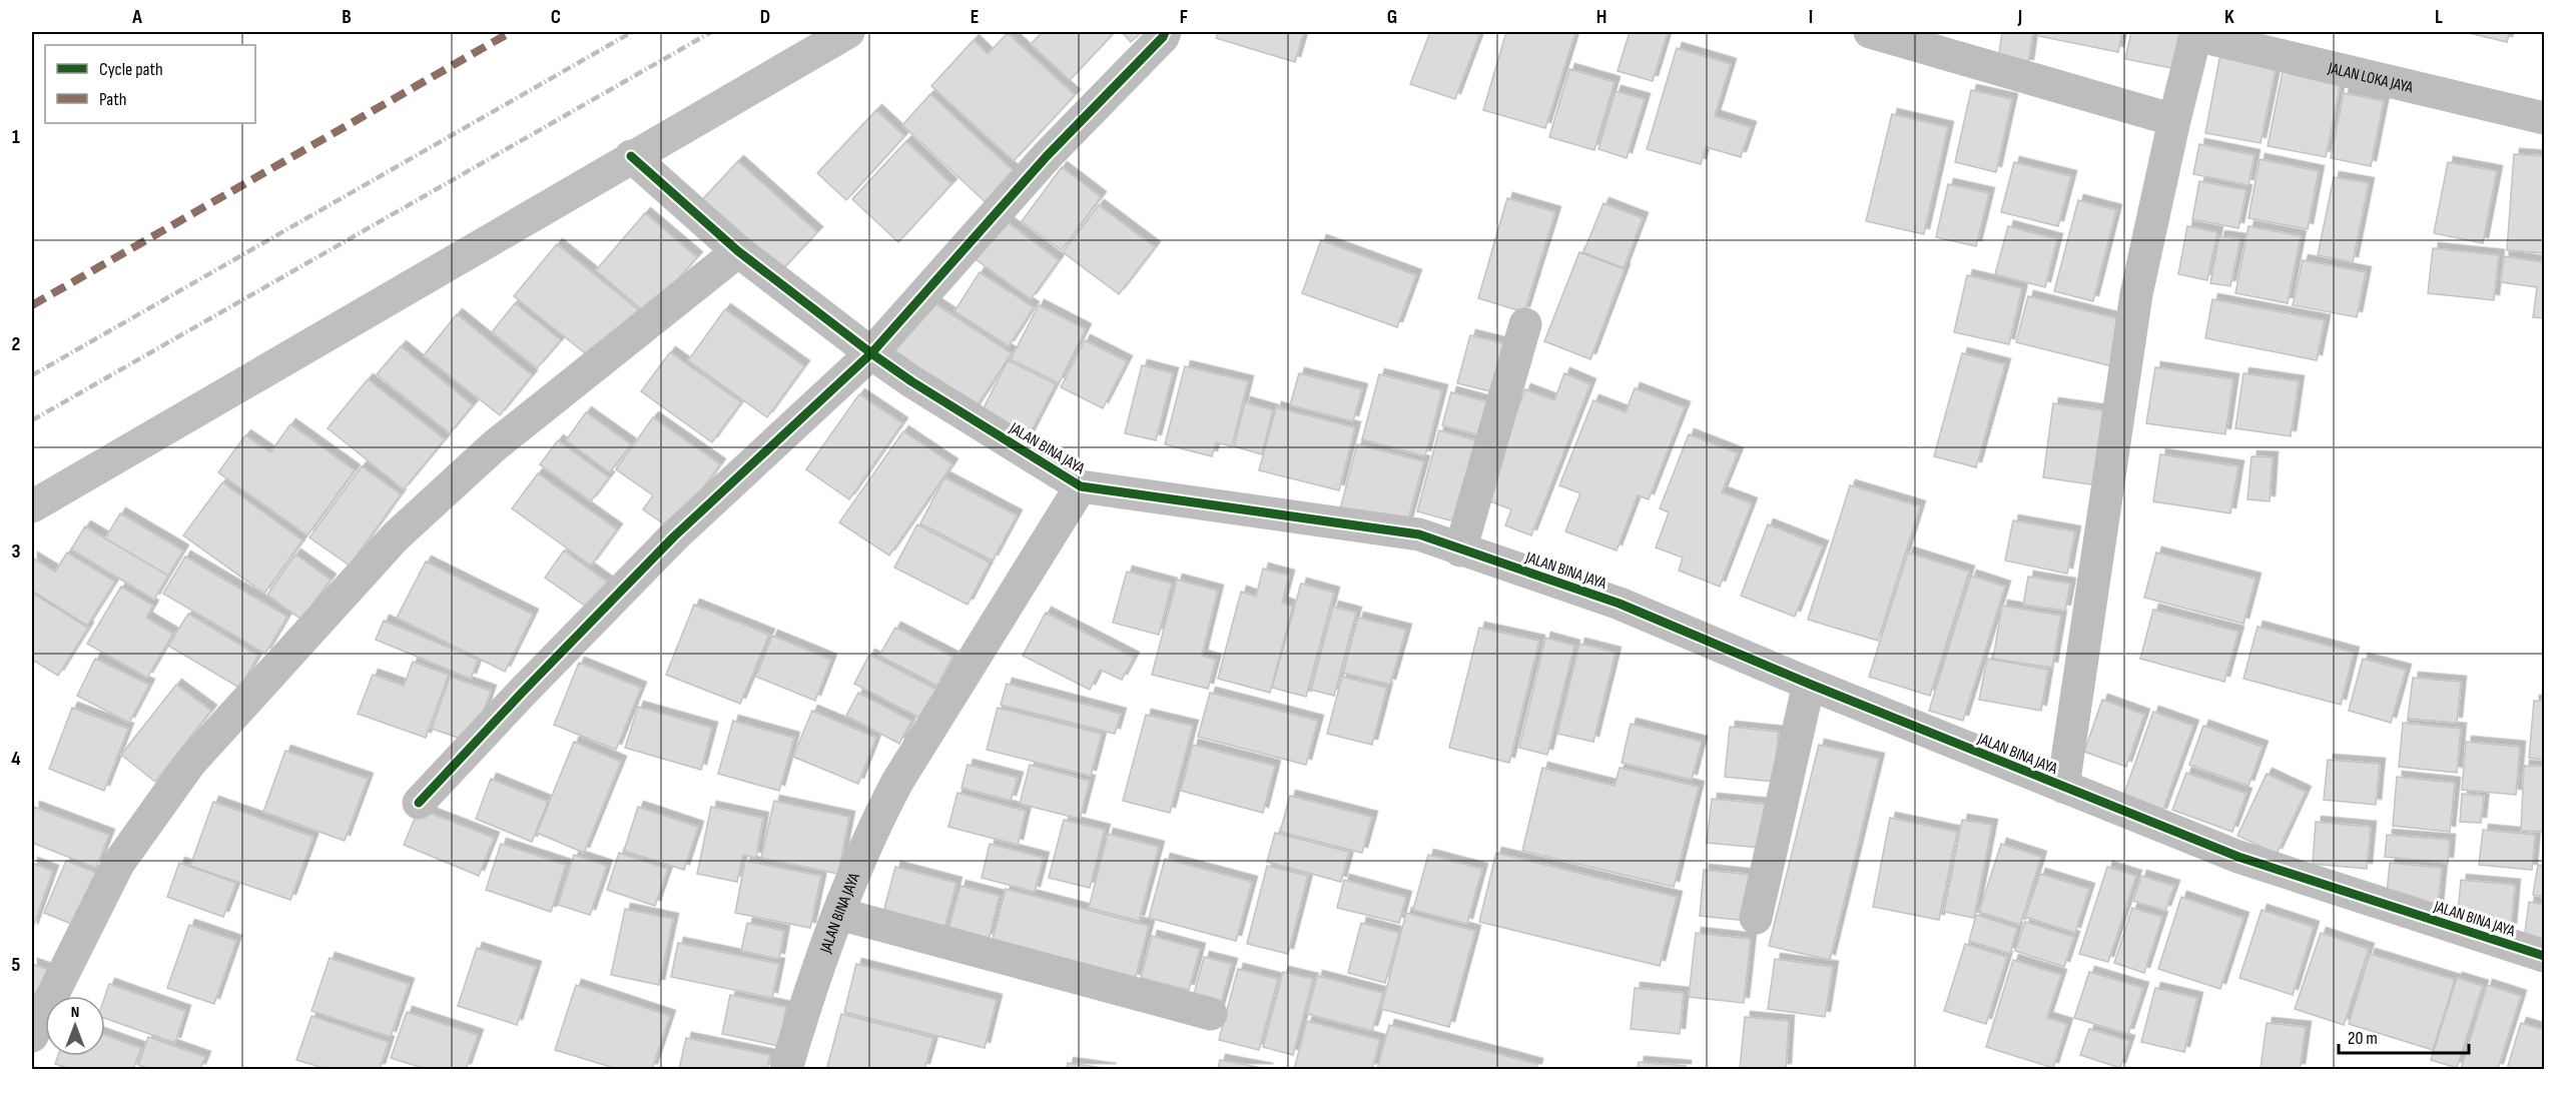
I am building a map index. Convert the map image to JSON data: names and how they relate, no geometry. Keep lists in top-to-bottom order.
{
  "streets": {
    "street": ["JALAN LOKA JAYA", "JALAN BINA JAYA"]
  },
  "legend": ["Cycle path", "Path"],
  "scale_bar": "20 m",
  "north": "top",
  "grid": {
    "columns": [
      "A",
      "B",
      "C",
      "D",
      "E",
      "F",
      "G",
      "H",
      "I",
      "J",
      "K",
      "L"
    ],
    "rows": [
      "1",
      "2",
      "3",
      "4",
      "5"
    ]
  }
}
